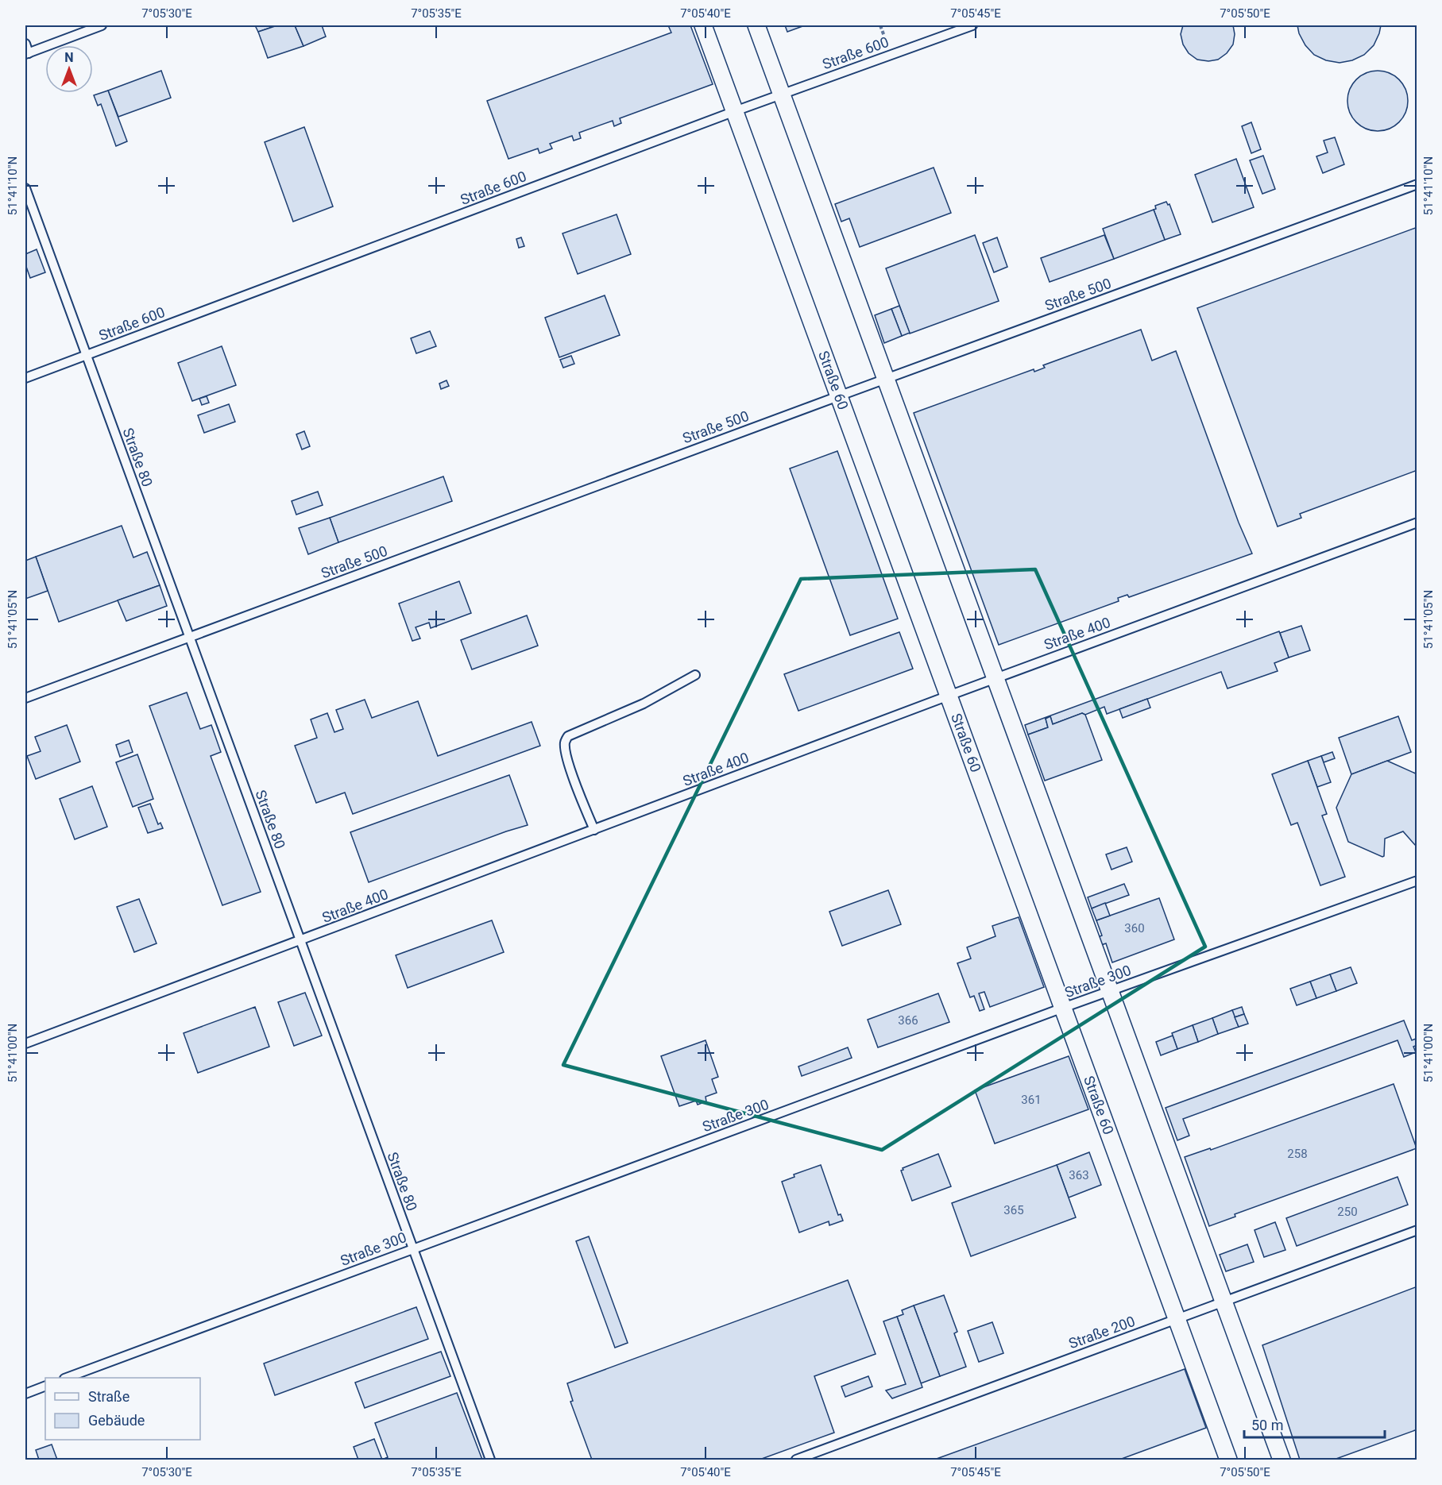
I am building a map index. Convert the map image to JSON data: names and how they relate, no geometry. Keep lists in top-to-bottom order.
{
  "streets": {
    "street": ["Straße 60"],
    "lane": [
      "Straße 600",
      "Straße 500",
      "Straße 80",
      "Straße 400",
      "Straße 300",
      "Straße 200"
    ]
  },
  "crossings": [
    ["Straße 600", "Straße 60"],
    ["Straße 600", "Straße 80"],
    ["Straße 500", "Straße 60"],
    ["Straße 500", "Straße 80"],
    ["Straße 60", "Straße 400"],
    ["Straße 60", "Straße 300"],
    ["Straße 60", "Straße 200"],
    ["Straße 80", "Straße 400"],
    ["Straße 80", "Straße 300"]
  ],
  "house_numbers": [
    "360",
    "366",
    "361",
    "258",
    "363",
    "365",
    "250"
  ],
  "legend": ["Straße", "Gebäude"],
  "scale_bar": "50 m",
  "north": "top",
  "coordinates": [
    "7°05'30\"E",
    "7°05'35\"E",
    "7°05'40\"E",
    "7°05'45\"E",
    "7°05'50\"E",
    "51°41'10\"N",
    "51°41'05\"N",
    "51°41'00\"N"
  ]
}
